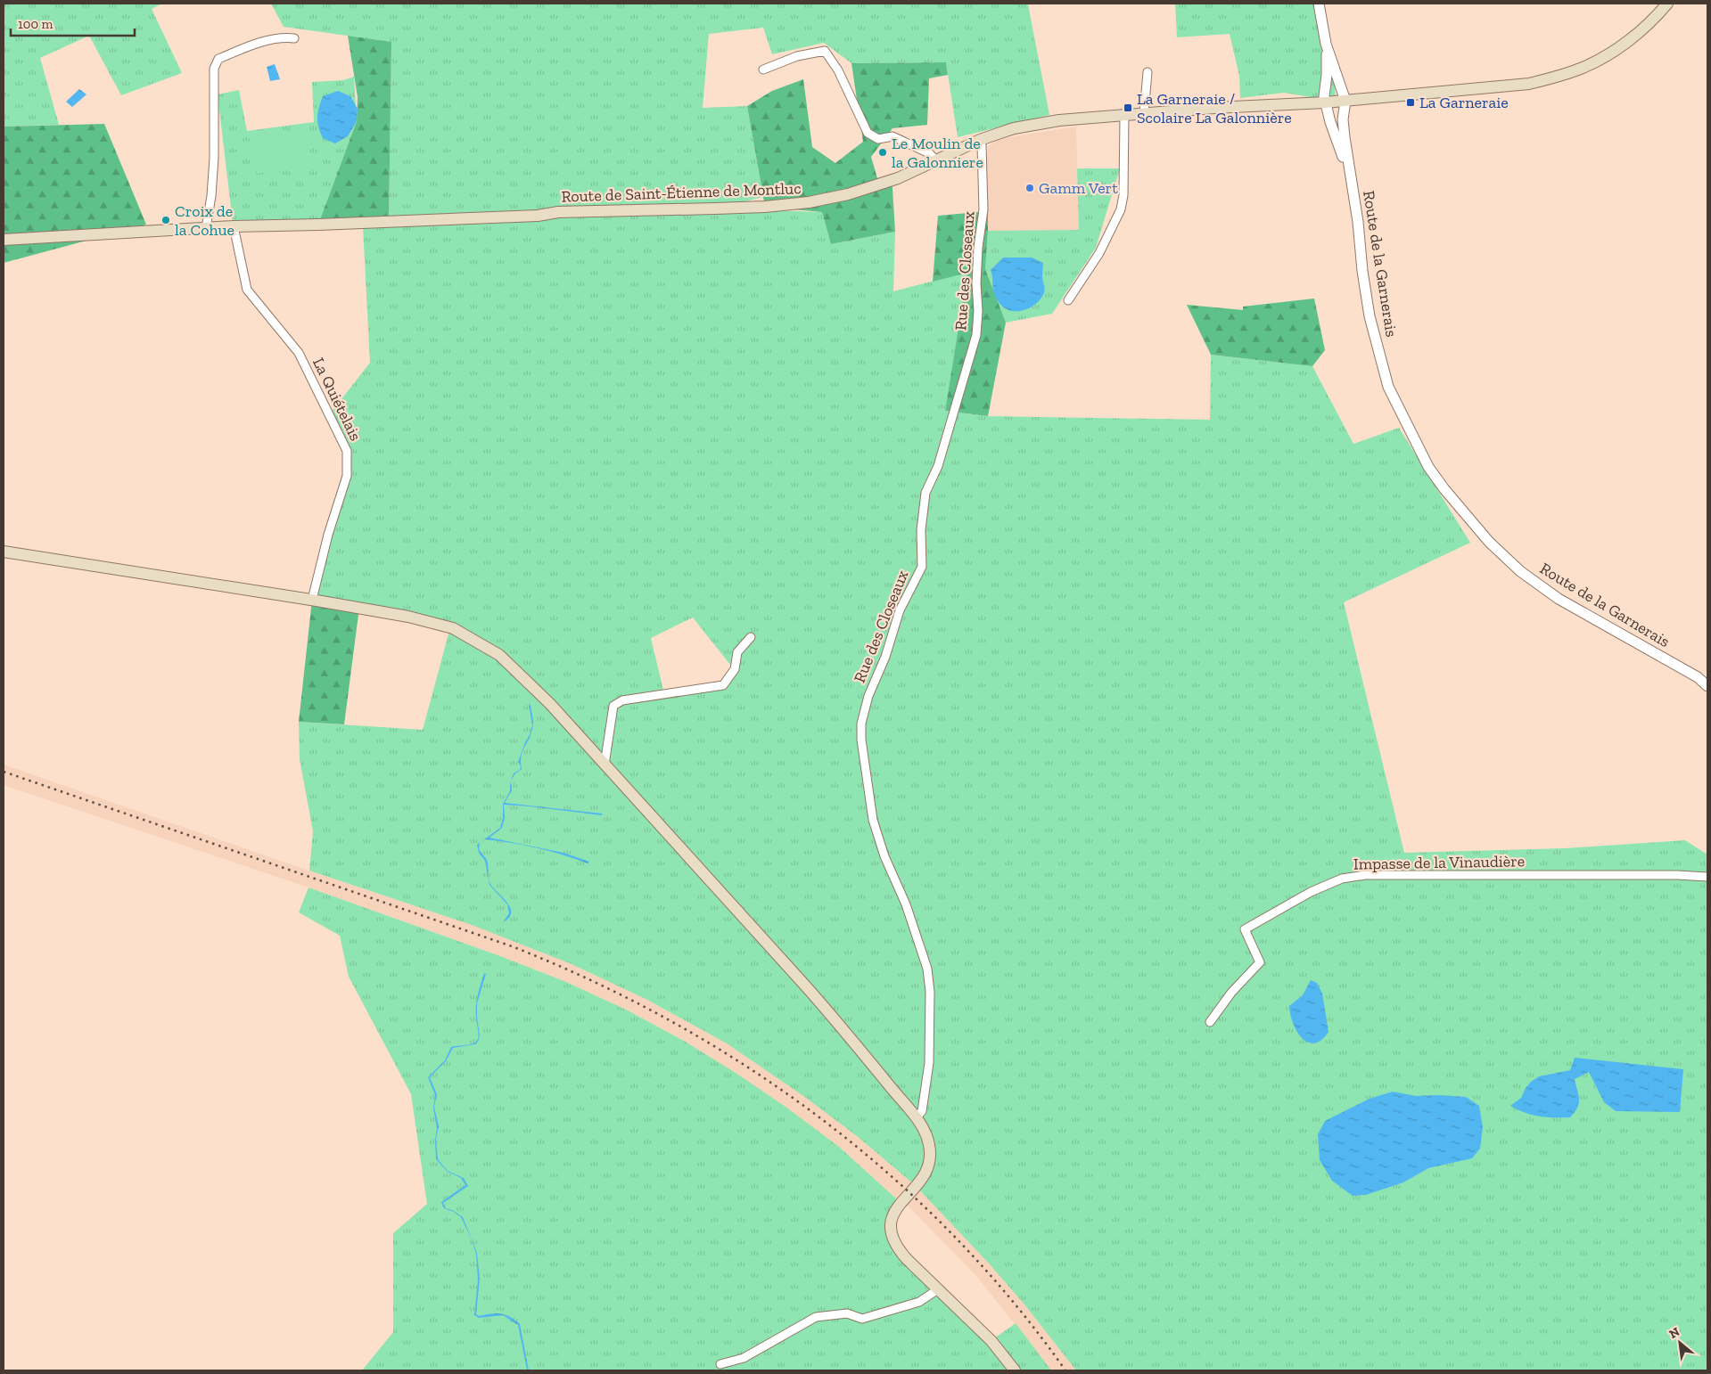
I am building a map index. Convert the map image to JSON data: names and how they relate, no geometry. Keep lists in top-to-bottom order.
{
  "streets": {
    "main road": ["Route de Saint-Étienne de Montluc"],
    "street": [
      "Route de la Garnerais",
      "Rue des Closeaux",
      "La Quiételais",
      "Impasse de la Vinaudière"
    ]
  },
  "crossings": [
    ["Route de Saint-Étienne de Montluc", "Route de la Garnerais"],
    ["Route de Saint-Étienne de Montluc", "Rue des Closeaux"],
    ["Route de Saint-Étienne de Montluc", "La Quiételais"]
  ],
  "places": {
    "transit": ["La Garneraie", "La Garneraie / Scolaire La Galonnière"],
    "other": ["Le Moulin de la Galonniere", "Gamm Vert", "Croix de la Cohue"]
  },
  "scale_bar": "100 m",
  "north": "top left"
}
